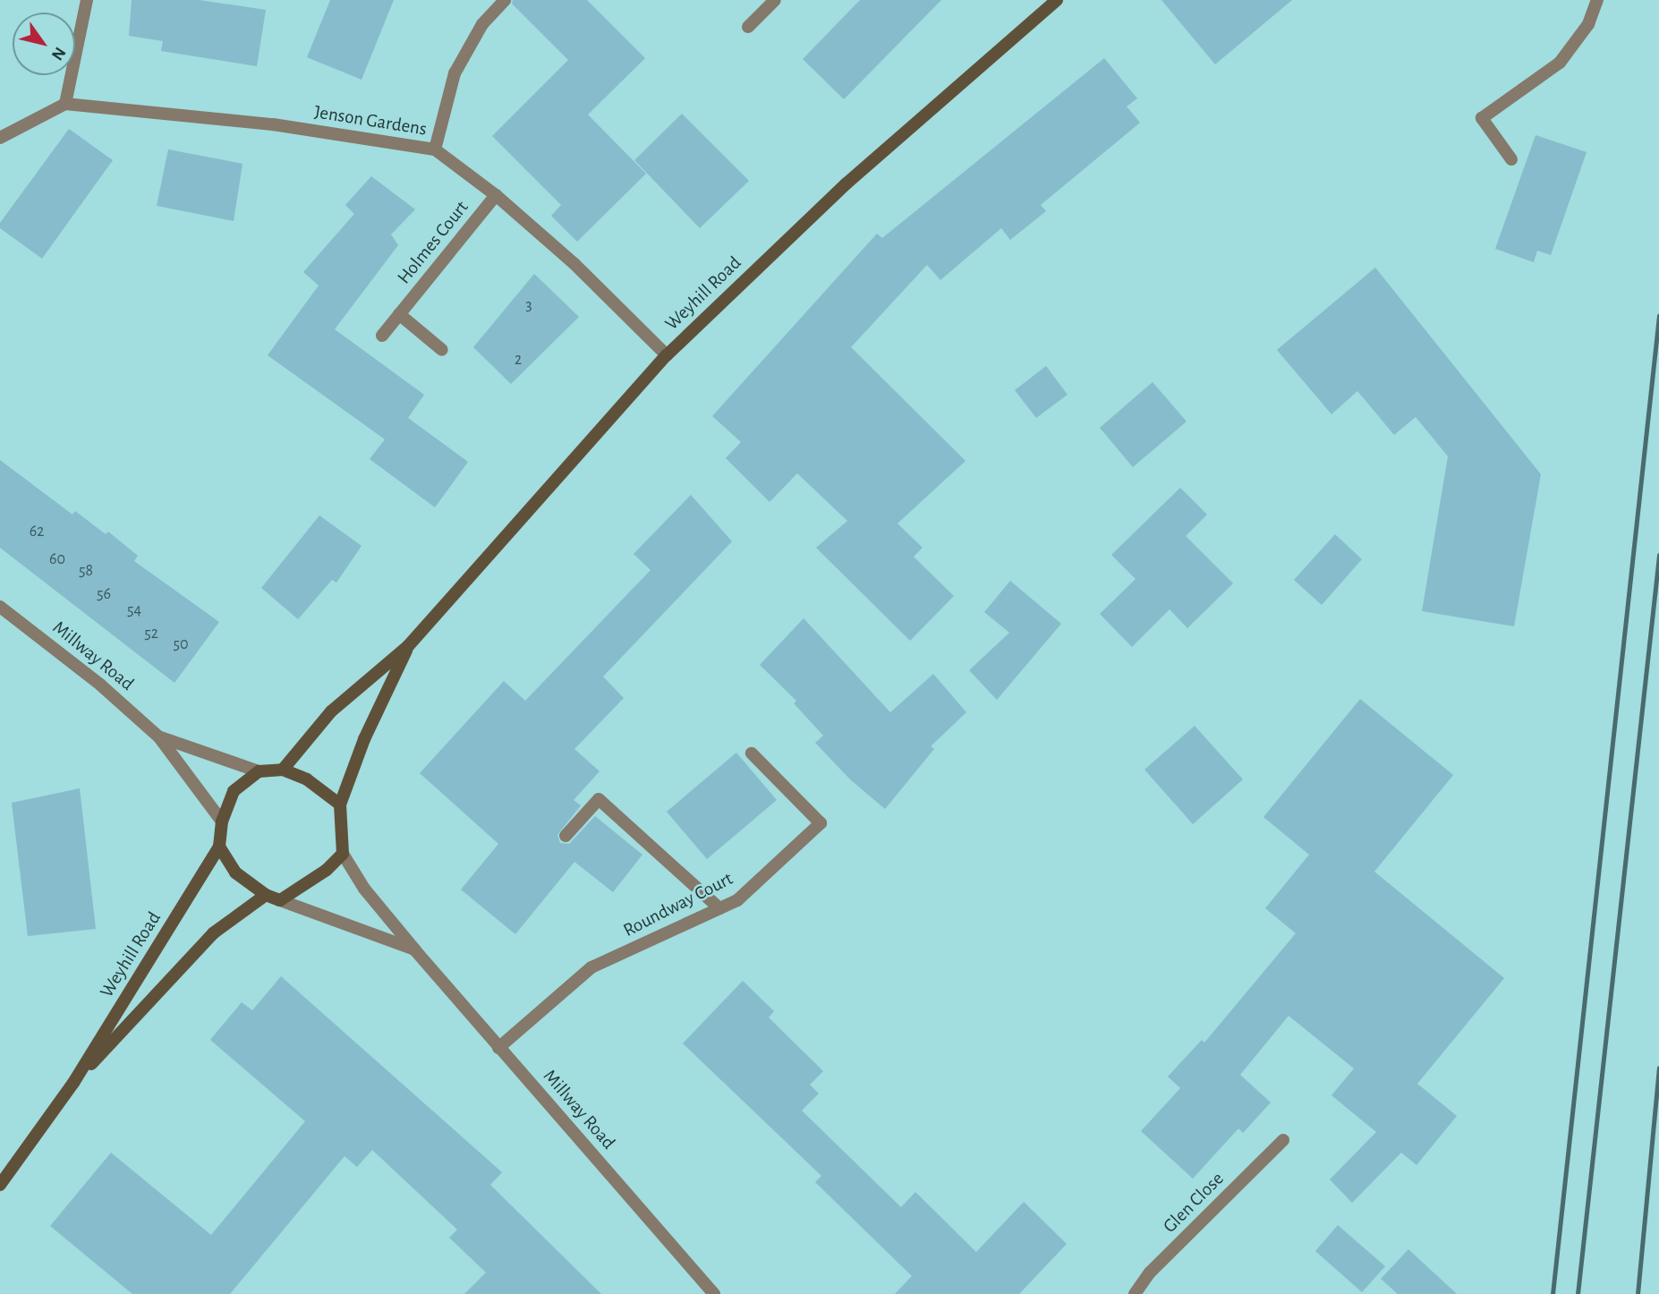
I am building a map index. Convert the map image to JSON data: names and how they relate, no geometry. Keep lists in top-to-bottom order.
{
  "streets": {
    "main road": ["Weyhill Road"],
    "street": [
      "Jenson Gardens",
      "Holmes Court",
      "Millway Road",
      "Roundway Court",
      "Glen Close"
    ]
  },
  "crossings": [
    ["Jenson Gardens", "Holmes Court"],
    ["Jenson Gardens", "Weyhill Road"],
    ["Weyhill Road", "Millway Road"],
    ["Millway Road", "Roundway Court"]
  ],
  "house_numbers": [
    "3",
    "2",
    "62",
    "60",
    "58",
    "56",
    "54",
    "52",
    "50"
  ],
  "north": "bottom right"
}
